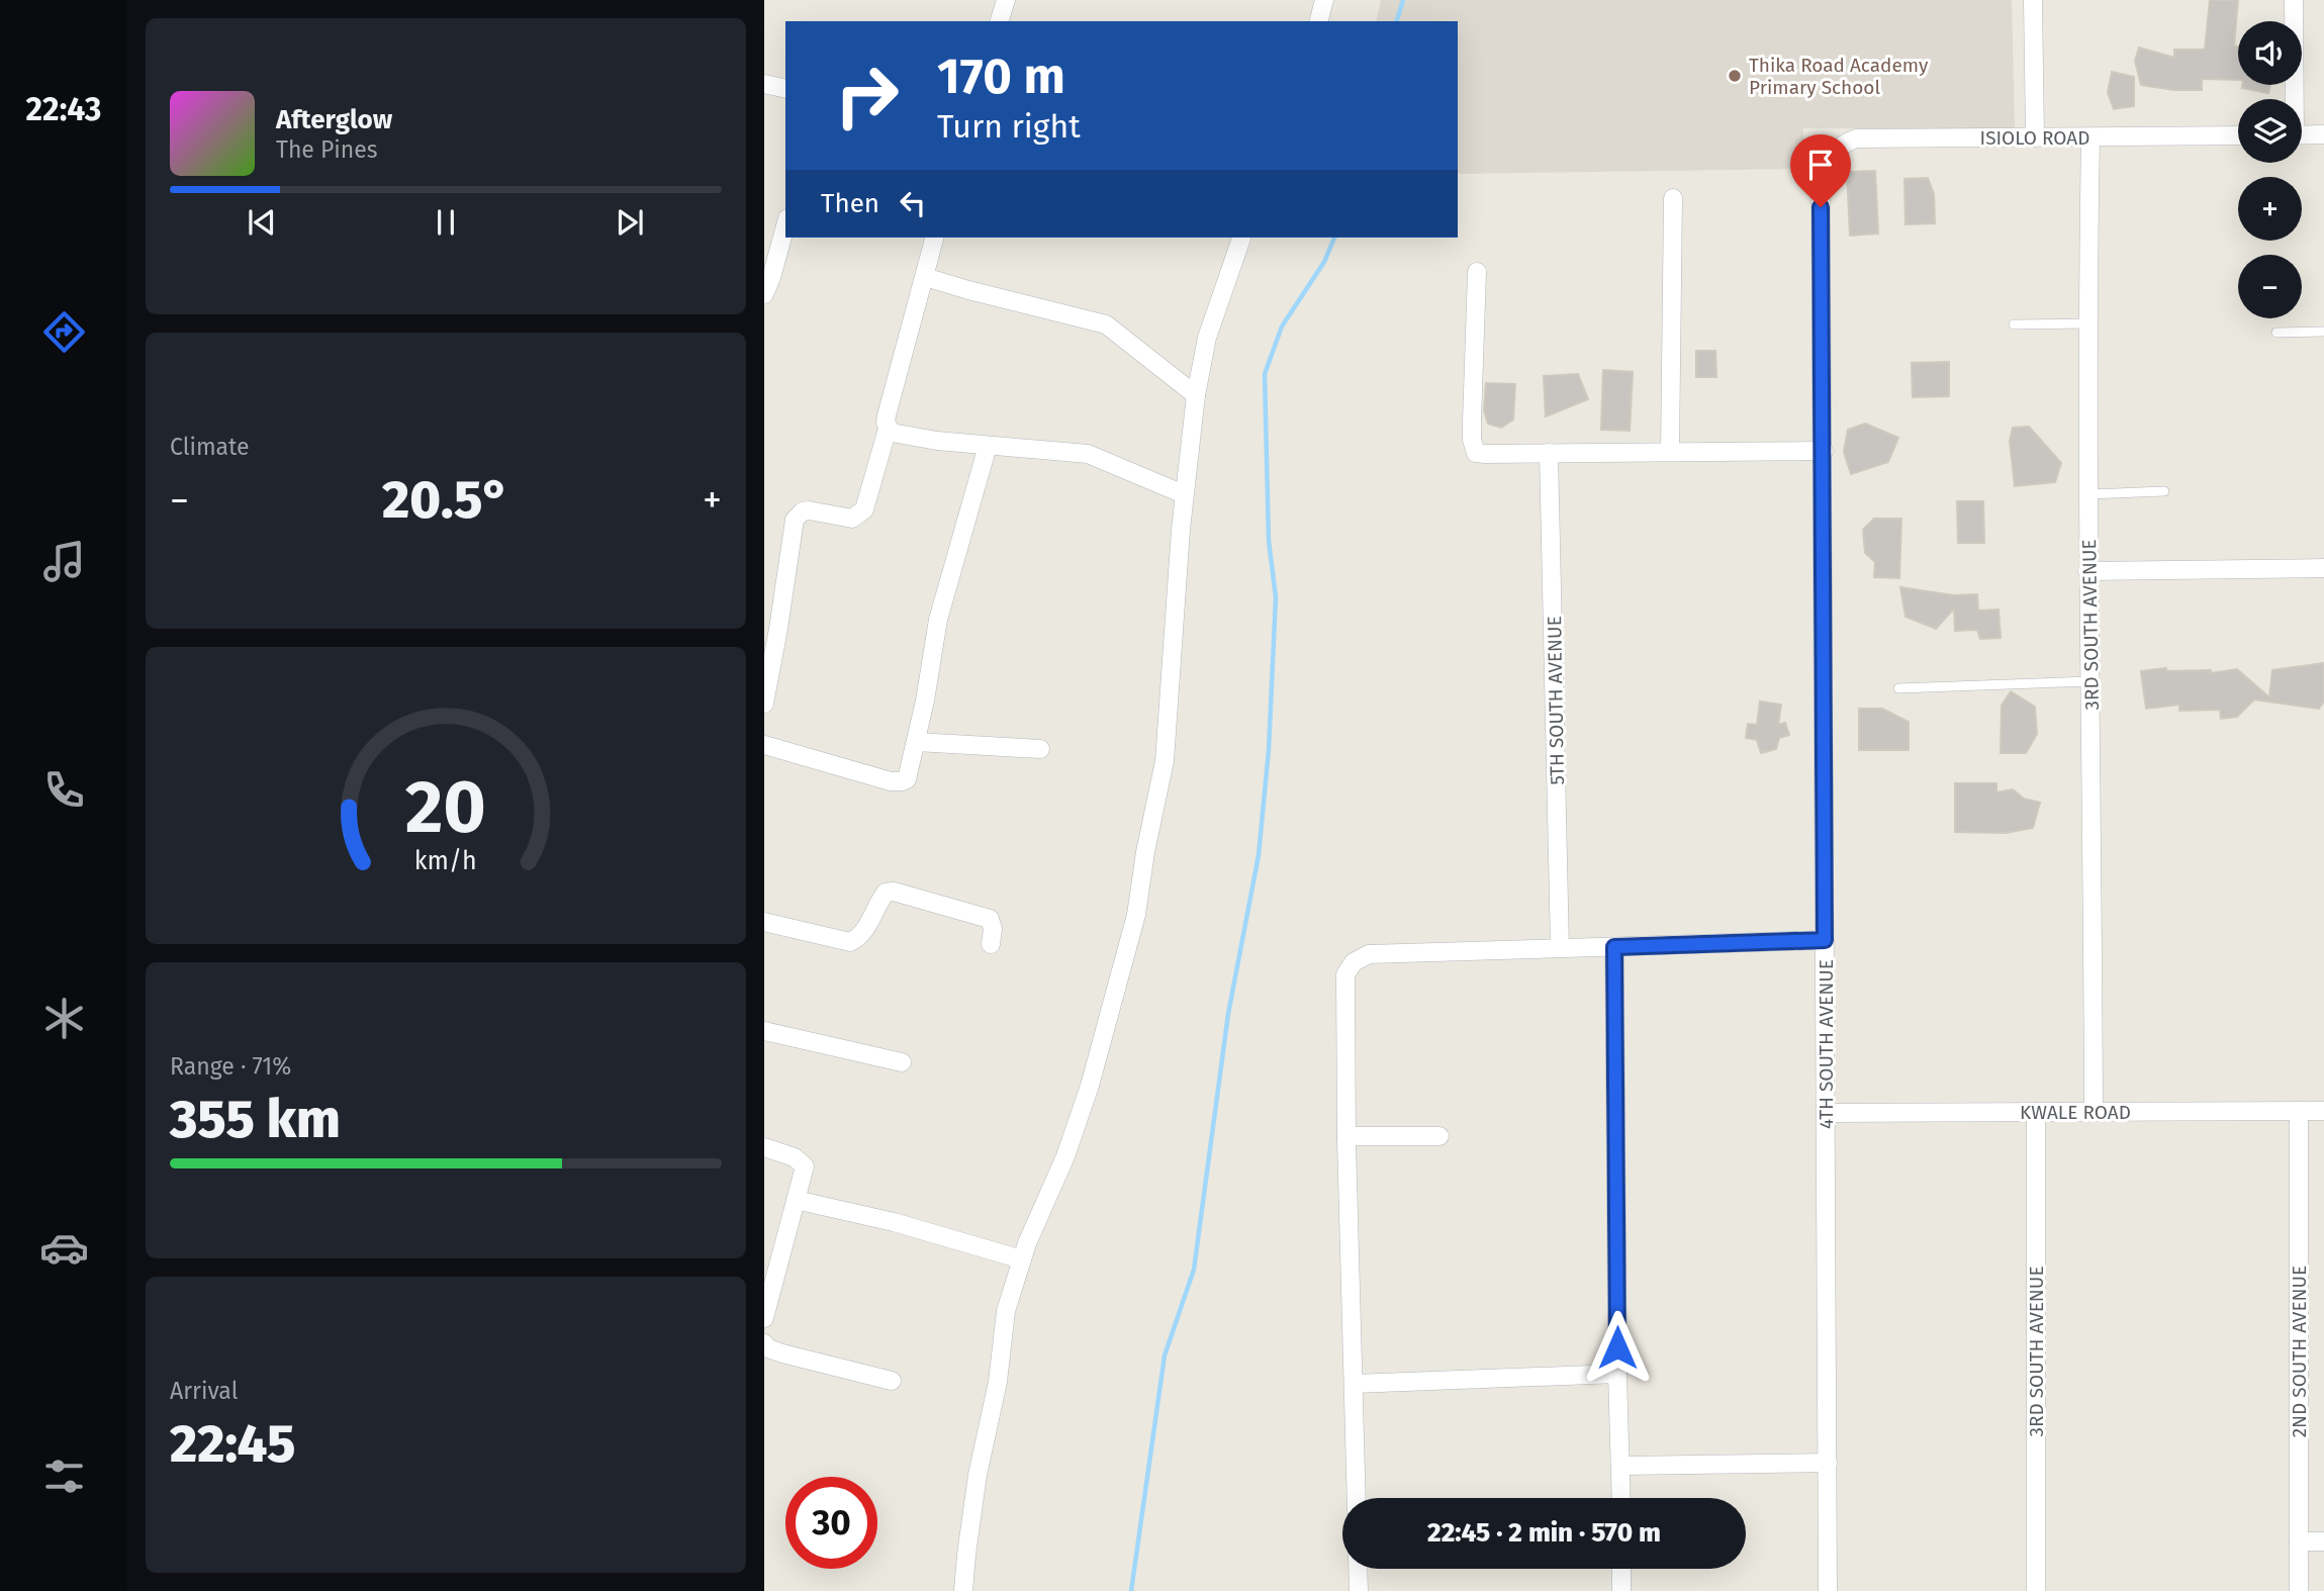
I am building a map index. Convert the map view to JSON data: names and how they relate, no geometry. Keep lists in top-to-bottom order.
{
  "streets": {
    "street": [
      "ISIOLO ROAD",
      "3RD SOUTH AVENUE",
      "5TH SOUTH AVENUE",
      "4TH SOUTH AVENUE",
      "KWALE ROAD",
      "2ND SOUTH AVENUE"
    ]
  },
  "crossings": [
    ["ISIOLO ROAD", "3RD SOUTH AVENUE"],
    ["ISIOLO ROAD", "4TH SOUTH AVENUE"],
    ["3RD SOUTH AVENUE", "KWALE ROAD"],
    ["4TH SOUTH AVENUE", "KWALE ROAD"],
    ["KWALE ROAD", "2ND SOUTH AVENUE"]
  ],
  "places": ["Thika Road Academy Primary School"],
  "page": {
    "tabs": "22:43",
    "map_buttons": ["+", "−"],
    "turn": ["170 m", "Turn right"],
    "song": ["Afterglow", "The Pines"],
    "then": "Then",
    "tile": [
      "Climate",
      ["Range · 71%", "355 km"],
      ["Arrival", "22:45"]
    ],
    "heat": ["−", "20.5°", "+"],
    "limit": "30",
    "trip": "22:45 · 2 min · 570 m",
    "gauge": ["20", "km/h"]
  }
}
